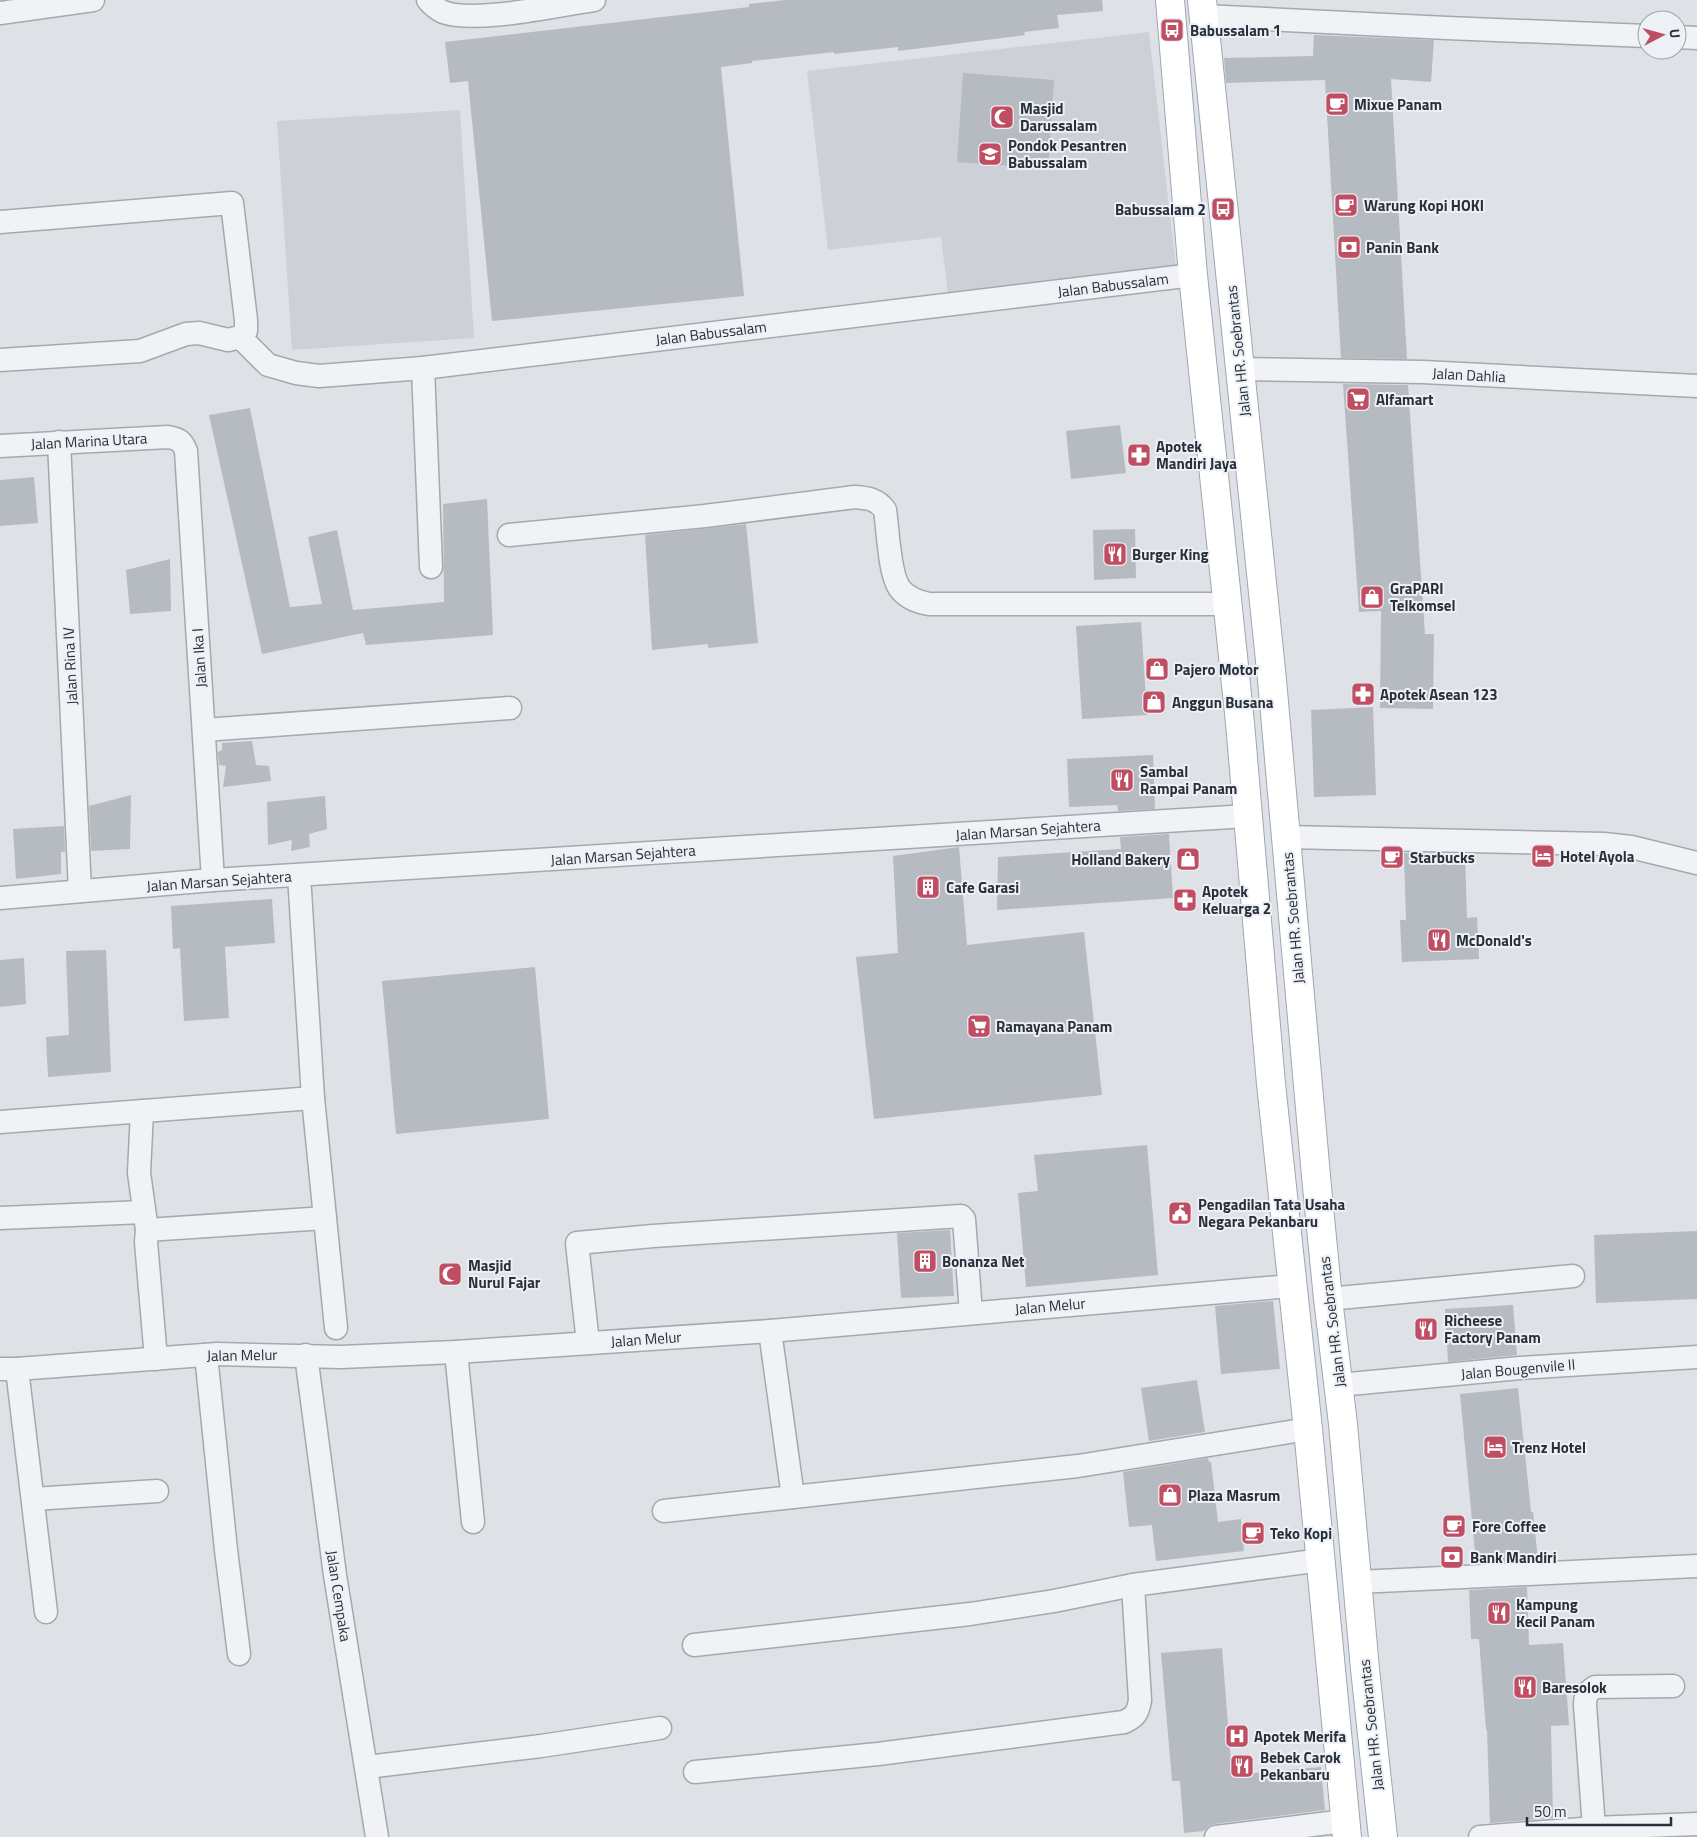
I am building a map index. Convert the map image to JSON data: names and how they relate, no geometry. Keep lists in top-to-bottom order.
{
  "streets": {
    "main road": ["Jalan HR. Soebrantas"],
    "street": [
      "Jalan Babussalam",
      "Jalan Dahlia",
      "Jalan Marina Utara",
      "Jalan Ika I",
      "Jalan Rina IV",
      "Jalan Marsan Sejahtera",
      "Jalan Melur",
      "Jalan Bougenvile II",
      "Jalan Cempaka"
    ]
  },
  "crossings": [
    ["Jalan HR. Soebrantas", "Jalan Dahlia"],
    ["Jalan HR. Soebrantas", "Jalan Bougenvile II"],
    ["Jalan Marina Utara", "Jalan Ika I"],
    ["Jalan Marina Utara", "Jalan Rina IV"],
    ["Jalan Ika I", "Jalan Marsan Sejahtera"],
    ["Jalan Rina IV", "Jalan Marsan Sejahtera"],
    ["Jalan Melur", "Jalan Cempaka"]
  ],
  "places": {
    "bus stop": ["Babussalam 1", "Babussalam 2"],
    "cafe": [
      "Mixue Panam",
      "Warung Kopi HOKI",
      "Starbucks",
      "Fore Coffee",
      "Teko Kopi"
    ],
    "mosque": ["Masjid Darussalam", "Masjid Nurul Fajar"],
    "school or university": ["Pondok Pesantren Babussalam"],
    "bank": ["Panin Bank", "Bank Mandiri"],
    "supermarket": ["Alfamart", "Ramayana Panam"],
    "pharmacy": ["Apotek Mandiri Jaya", "Apotek Asean 123", "Apotek Keluarga 2"],
    "restaurant": [
      "Burger King",
      "Sambal Rampai Panam",
      "McDonald's",
      "Richeese Factory Panam",
      "Kampung Kecil Panam",
      "Baresolok",
      "Bebek Carok Pekanbaru"
    ],
    "shop": [
      "GraPARI Telkomsel",
      "Pajero Motor",
      "Anggun Busana",
      "Holland Bakery",
      "Plaza Masrum"
    ],
    "hotel": ["Hotel Ayola", "Trenz Hotel"],
    "building": ["Cafe Garasi", "Bonanza Net"],
    "public building": ["Pengadilan Tata Usaha Negara Pekanbaru"],
    "hospital": ["Apotek Merifa"]
  },
  "scale_bar": "50 m",
  "north": "right"
}
